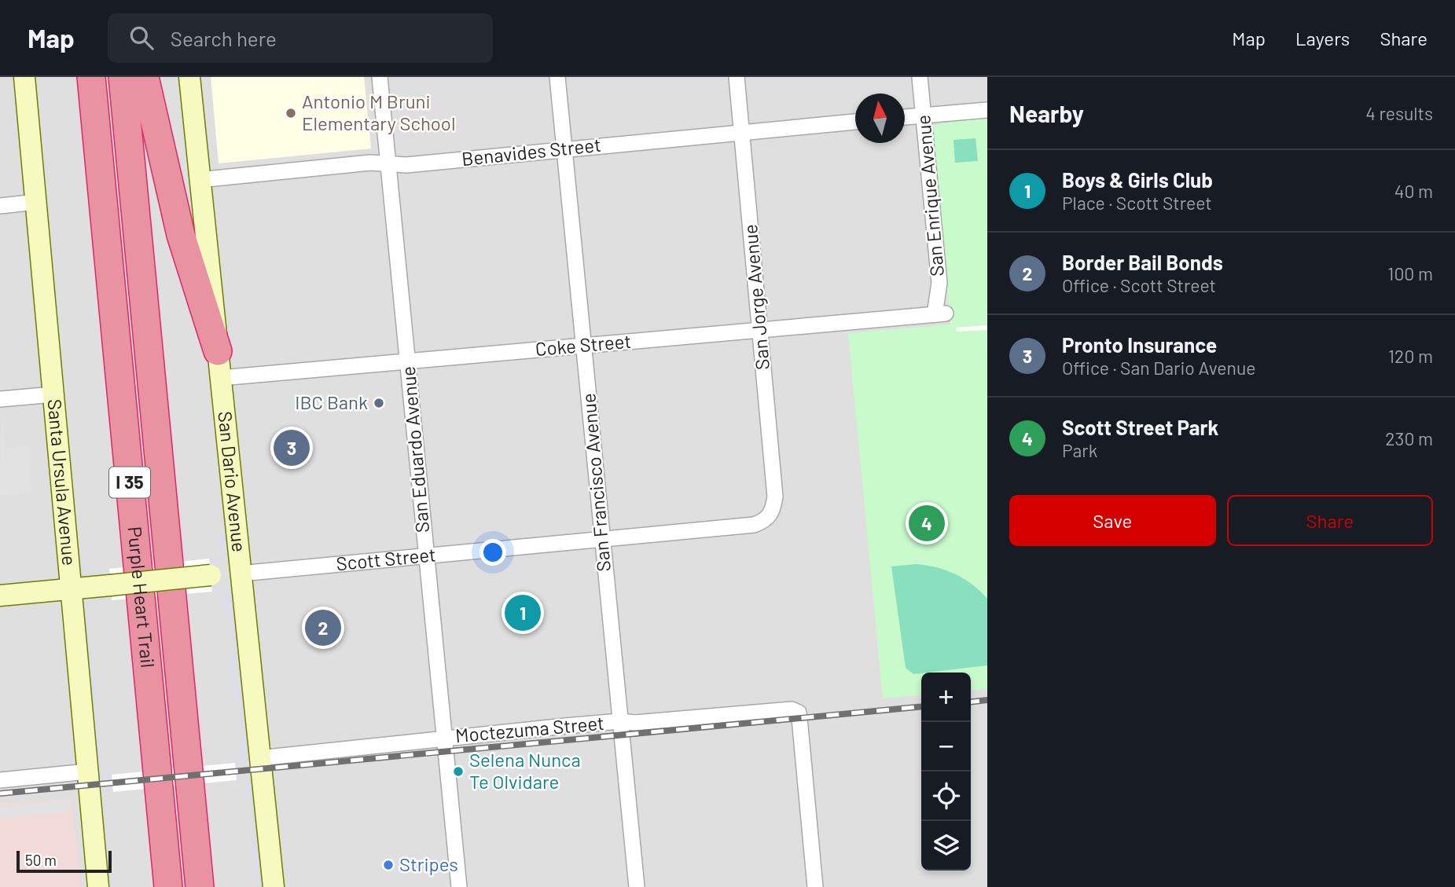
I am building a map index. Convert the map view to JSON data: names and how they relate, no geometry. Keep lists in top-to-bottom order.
{
  "streets": {
    "highway": ["I 35", "Purple Heart Trail"],
    "main road": ["Santa Ursula Avenue", "San Dario Avenue", "Scott Street"],
    "street": [
      "Benavides Street",
      "San Enrique Avenue",
      "San Jorge Avenue",
      "Coke Street",
      "San Eduardo Avenue",
      "San Francisco Avenue",
      "Moctezuma Street"
    ]
  },
  "crossings": [
    ["Benavides Street", "San Jorge Avenue"],
    ["Benavides Street", "San Eduardo Avenue"],
    ["Benavides Street", "San Dario Avenue"],
    ["Benavides Street", "San Francisco Avenue"],
    ["San Enrique Avenue", "Coke Street"],
    ["San Jorge Avenue", "Coke Street"],
    ["San Jorge Avenue", "Scott Street"],
    ["Coke Street", "San Eduardo Avenue"],
    ["Coke Street", "San Dario Avenue"],
    ["Coke Street", "San Francisco Avenue"],
    ["San Eduardo Avenue", "Scott Street"],
    ["San Eduardo Avenue", "Moctezuma Street"],
    ["Santa Ursula Avenue", "Scott Street"],
    ["San Dario Avenue", "Scott Street"],
    ["San Dario Avenue", "Moctezuma Street"],
    ["San Francisco Avenue", "Scott Street"],
    ["San Francisco Avenue", "Moctezuma Street"]
  ],
  "places": [
    "Antonio M Bruni Elementary School",
    "IBC Bank",
    "Selena Nunca Te Olvidare",
    "Stripes"
  ],
  "scale_bar": "50 m",
  "north": "top",
  "page": {
    "header": "Map",
    "search": "Search here",
    "nav": ["Map", "Layers", "Share"],
    "heading": ["Nearby", "4 results"],
    "list": [
      {
        "mark": "1",
        "name": "Boys & Girls Club",
        "note": "Place · Scott Street",
        "value": "40 m"
      },
      {
        "mark": "2",
        "name": "Border Bail Bonds",
        "note": "Office · Scott Street",
        "value": "100 m"
      },
      {
        "mark": "3",
        "name": "Pronto Insurance",
        "note": "Office · San Dario Avenue",
        "value": "120 m"
      },
      {
        "mark": "4",
        "name": "Scott Street Park",
        "note": "Park",
        "value": "230 m"
      }
    ],
    "pins": [
      "3",
      "4",
      "1",
      "2"
    ],
    "buttons": ["Save", "Share"],
    "map_buttons": ["+", "−"],
    "scale": "50 m"
  }
}
